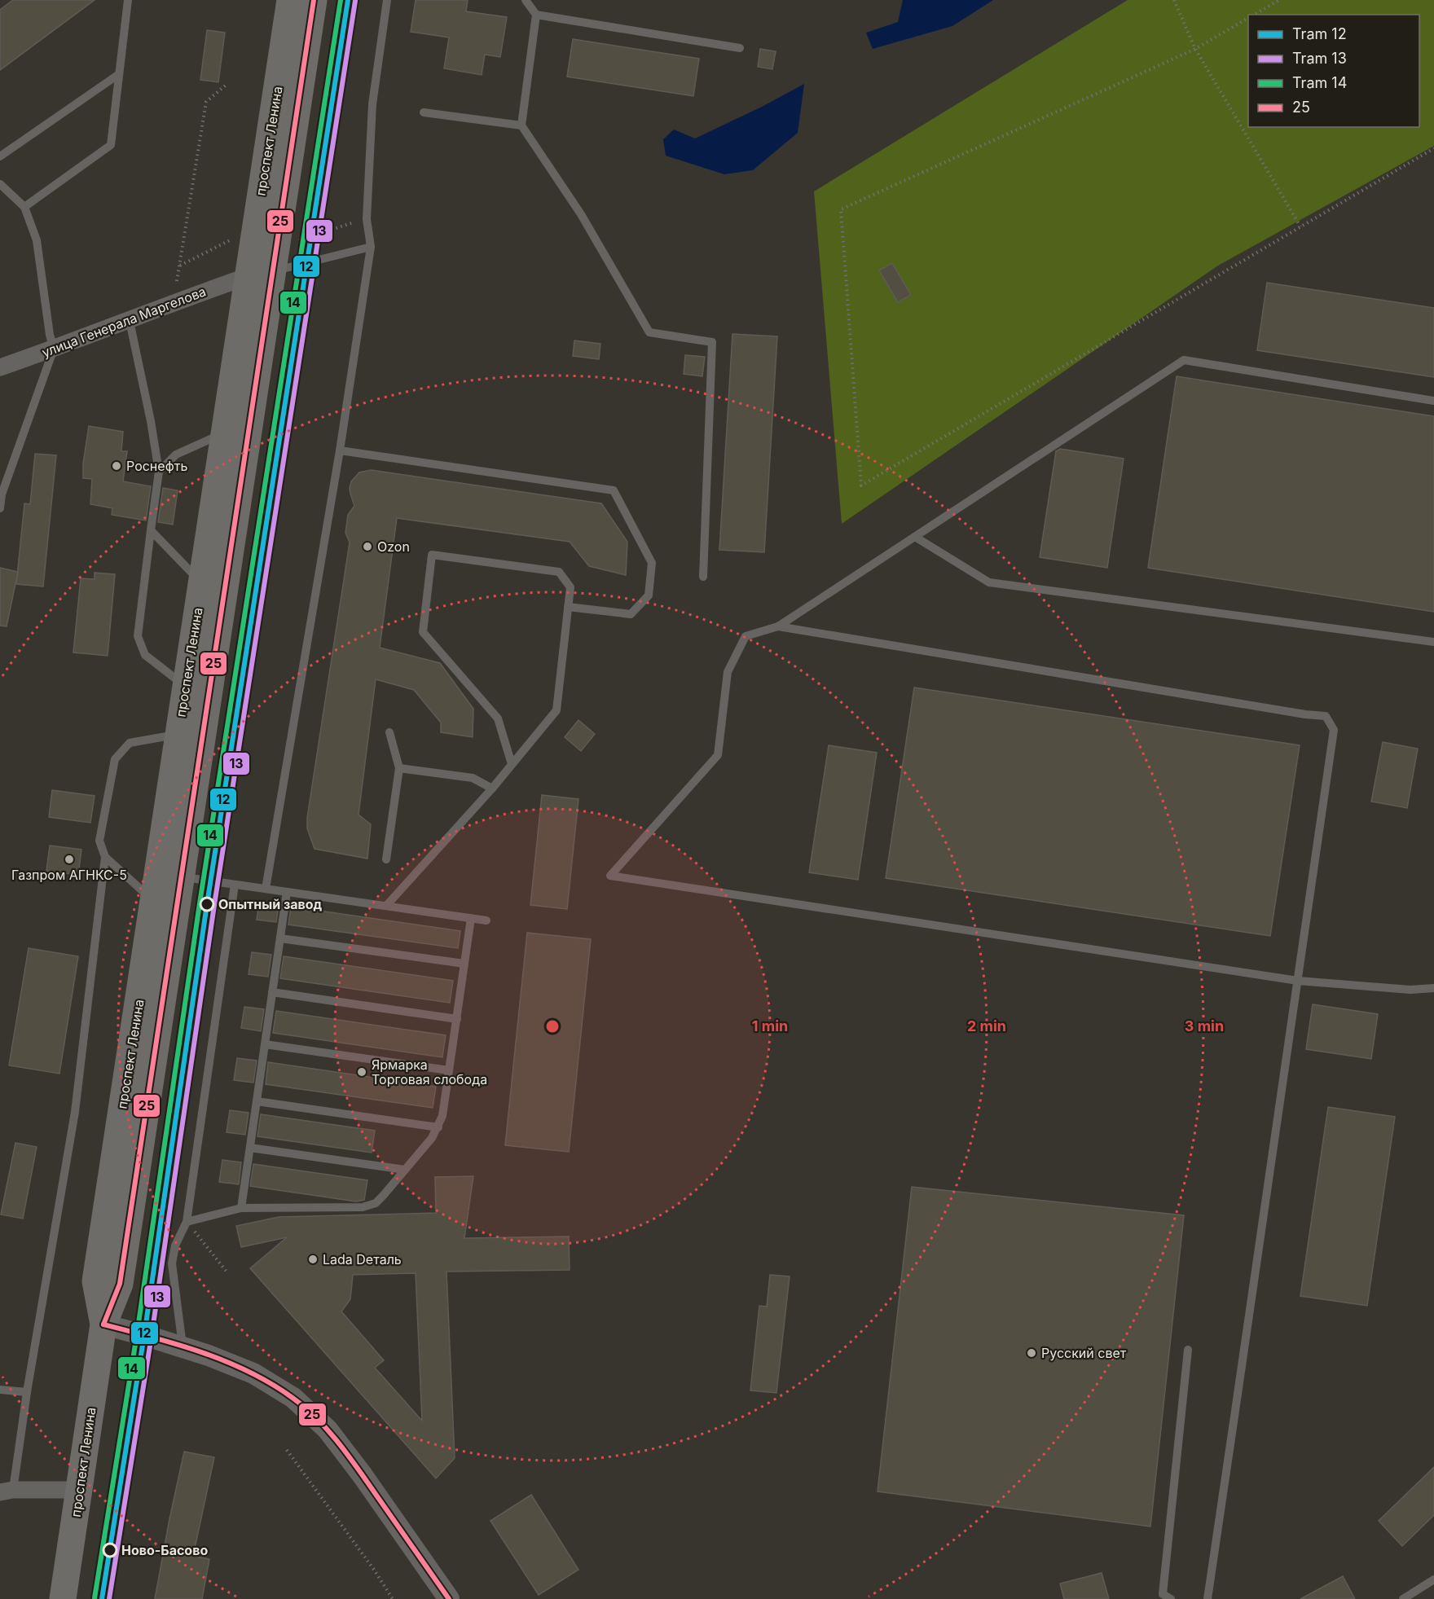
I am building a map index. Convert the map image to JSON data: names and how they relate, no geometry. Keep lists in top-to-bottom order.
{
  "streets": {
    "main road": ["проспект Ленина"],
    "street": ["улица Генерала Маргелова"]
  },
  "crossings": [
    ["проспект Ленина", "улица Генерала Маргелова"]
  ],
  "places": [
    "Роснефть",
    "Ozon",
    "Газпром АГНКС-5",
    "Опытный завод",
    "Ярмарка Торговая слобода",
    "Lada Dеталь",
    "Русский свет",
    "Ново-Басово"
  ],
  "lines": [
    "tram line 12",
    "tram line 14",
    "transit line 25",
    "tram line 13"
  ],
  "legend": [
    "Tram 12",
    "Tram 13",
    "Tram 14",
    "25"
  ],
  "rings": ["1 min", "2 min", "3 min"]
}
